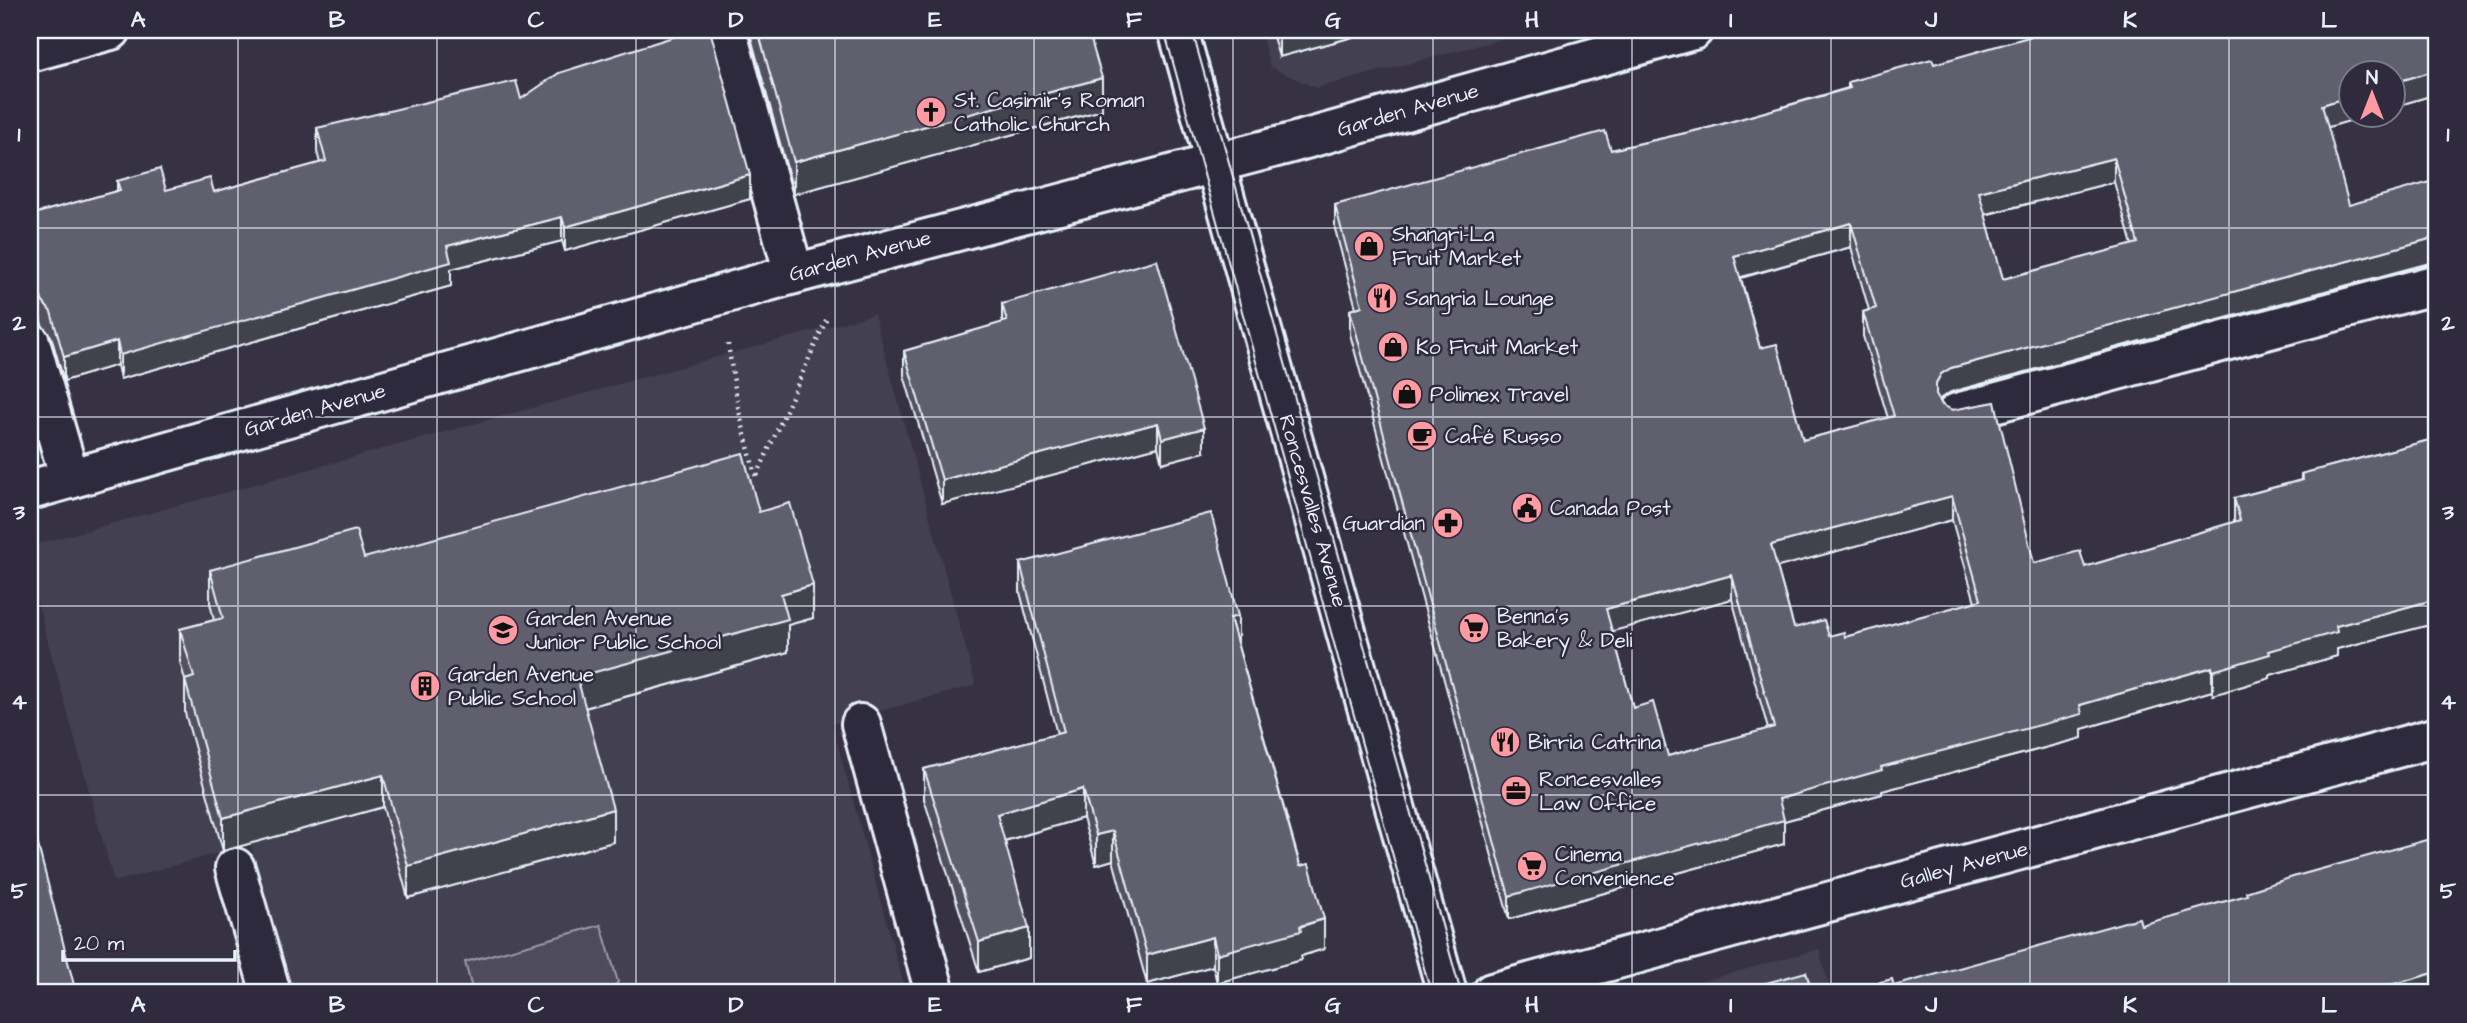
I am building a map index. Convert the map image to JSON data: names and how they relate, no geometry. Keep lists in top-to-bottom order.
{
  "streets": {
    "street": ["Garden Avenue", "Roncesvalles Avenue", "Galley Avenue"]
  },
  "crossings": [
    ["Garden Avenue", "Roncesvalles Avenue"]
  ],
  "places": {
    "church": ["St. Casimir's Roman Catholic Church"],
    "shop": ["Shangri-La Fruit Market", "Ko Fruit Market", "Polimex Travel"],
    "restaurant": ["Sangria Lounge", "Birria Catrina"],
    "cafe": ["Café Russo"],
    "public building": ["Canada Post"],
    "pharmacy": ["Guardian"],
    "supermarket": ["Benna's Bakery & Deli", "Cinema Convenience"],
    "school or university": ["Garden Avenue Junior Public School"],
    "building": ["Garden Avenue Public School"],
    "office": ["Roncesvalles Law Office"]
  },
  "scale_bar": "20 m",
  "north": "top",
  "grid": {
    "columns": [
      "A",
      "B",
      "C",
      "D",
      "E",
      "F",
      "G",
      "H",
      "I",
      "J",
      "K",
      "L"
    ],
    "rows": [
      "1",
      "2",
      "3",
      "4",
      "5"
    ]
  }
}
